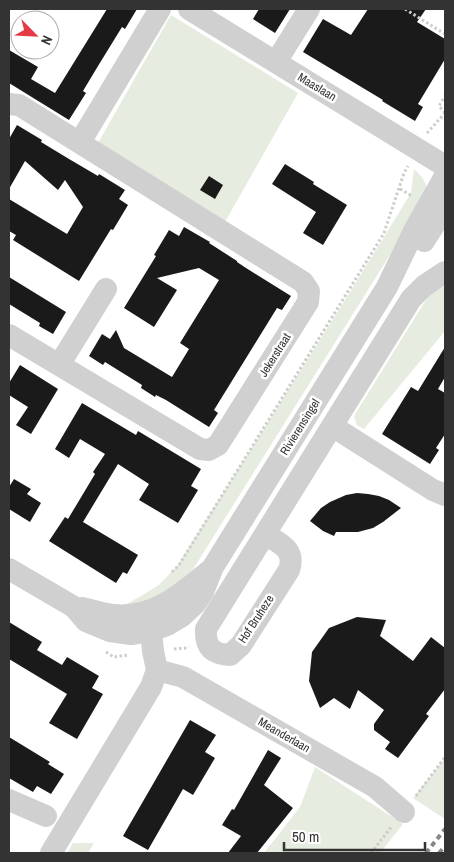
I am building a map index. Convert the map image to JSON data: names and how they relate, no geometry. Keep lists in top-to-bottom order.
{
  "streets": {
    "street": [
      "Maaslaan",
      "Jekerstraat",
      "Rivierensingel",
      "Hof Bruheze",
      "Meanderlaan"
    ]
  },
  "scale_bar": "50 m",
  "north": "bottom right"
}
